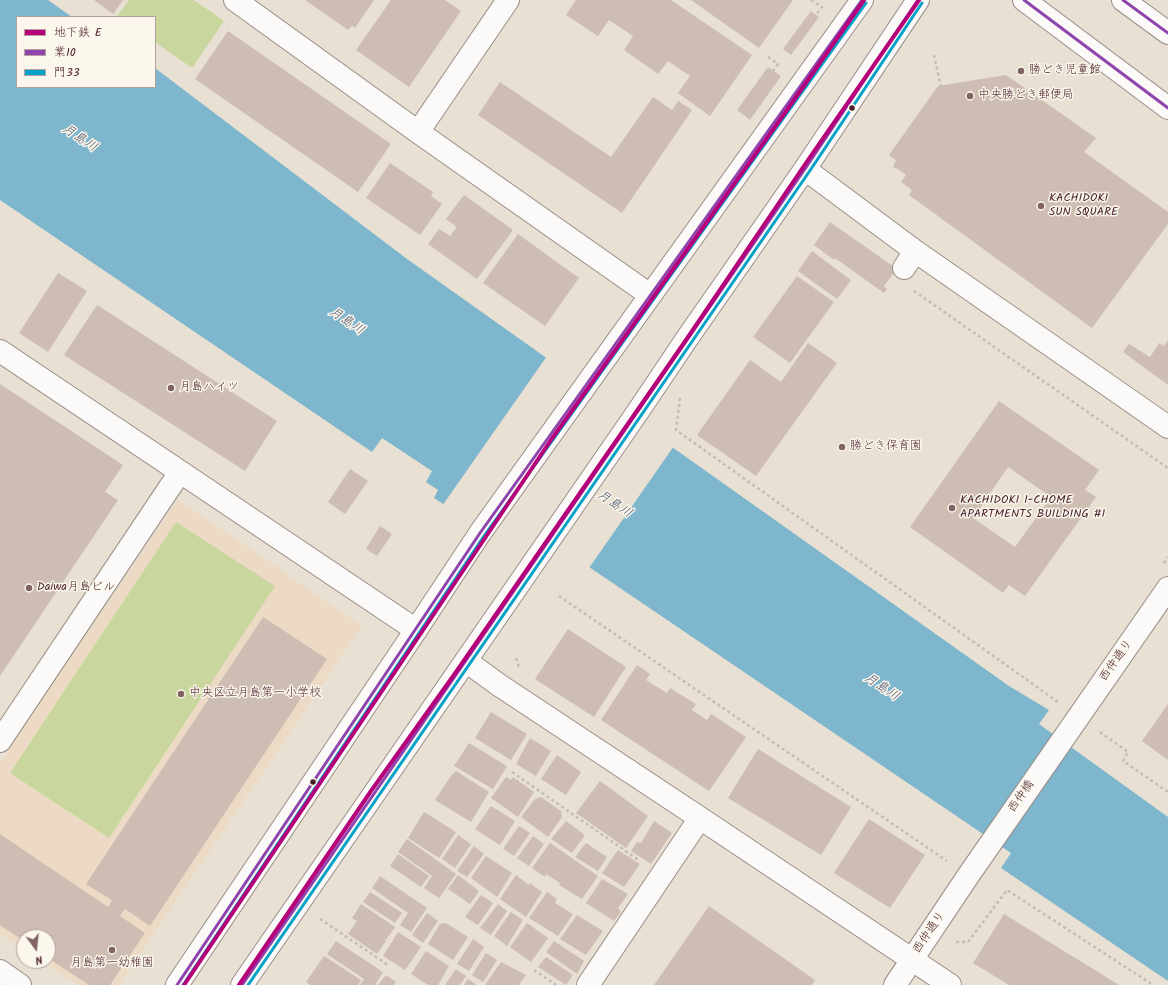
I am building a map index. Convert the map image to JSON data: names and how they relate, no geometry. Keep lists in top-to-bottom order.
{
  "streets": {
    "street": ["西仲通り", "西仲橋"]
  },
  "crossings": [
    ["西仲通り", "西仲橋"]
  ],
  "water": ["月島川"],
  "places": [
    "勝どき児童館",
    "中央勝どき郵便局",
    "KACHIDOKI SUN SQUARE",
    "月島ハイツ",
    "勝どき保育園",
    "KACHIDOKI 1-CHOME APARTMENTS BUILDING #1",
    "Daiwa月島ビル",
    "中央区立月島第一小学校",
    "月島第一幼稚園"
  ],
  "lines": ["metro line E", "transit line 業10", "transit line 門33"],
  "legend": ["地下鉄 E", "業10", "門33"],
  "north": "bottom"
}
